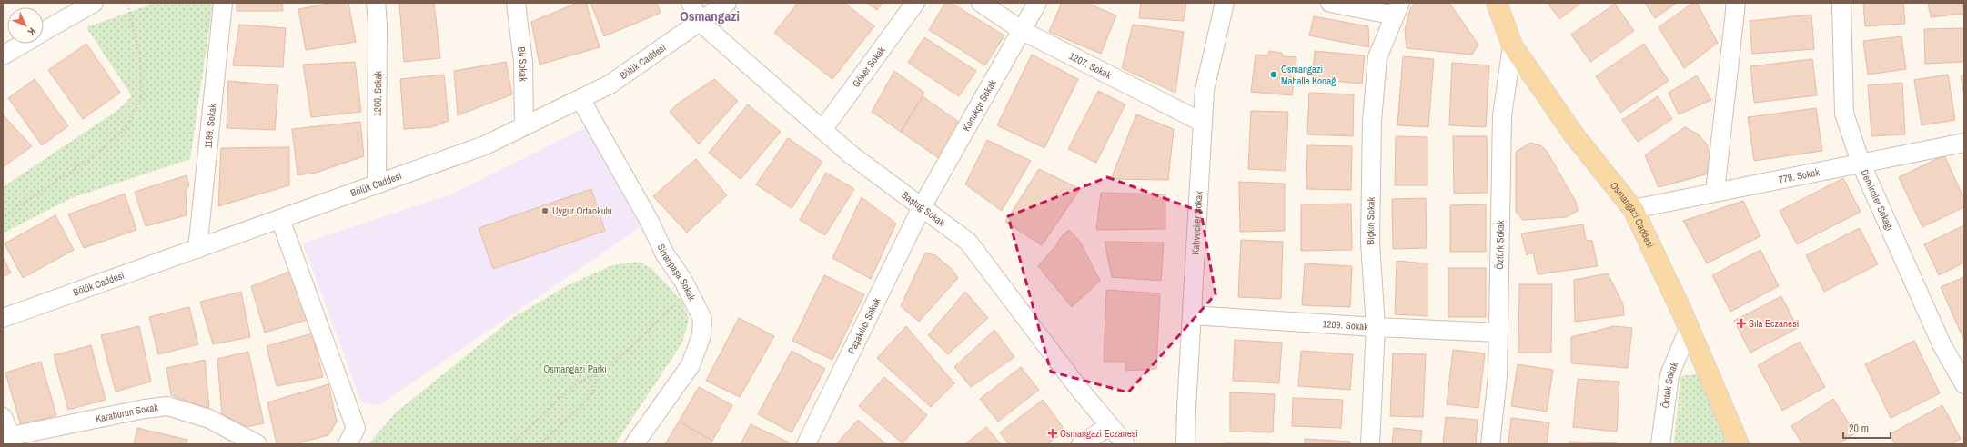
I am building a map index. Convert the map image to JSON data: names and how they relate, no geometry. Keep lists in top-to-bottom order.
{
  "streets": {
    "main road": ["Osmangazi Caddesi"],
    "street": [
      "Bölük Caddesi",
      "Bil Sokak",
      "1207. Sokak",
      "Göker Sokak",
      "1200. Sokak",
      "Konukçu Sokak",
      "1199. Sokak",
      "779. Sokak",
      "Demirciler Sokağı",
      "Baştuğ Sokak",
      "Biçkin Sokak",
      "Kahveciler Sokak",
      "Öztürk Sokak",
      "Sinanpaşa Sokak",
      "1209. Sokak",
      "Paşakılıcı Sokak",
      "Öntek Sokak",
      "Karaburun Sokak"
    ]
  },
  "crossings": [
    ["Bölük Caddesi", "Bil Sokak"],
    ["Bölük Caddesi", "1200. Sokak"],
    ["Bölük Caddesi", "1199. Sokak"],
    ["Bölük Caddesi", "Baştuğ Sokak"],
    ["Bölük Caddesi", "Sinanpaşa Sokak"],
    ["1207. Sokak", "Konukçu Sokak"],
    ["1207. Sokak", "Kahveciler Sokak"],
    ["Göker Sokak", "Baştuğ Sokak"],
    ["Konukçu Sokak", "Baştuğ Sokak"],
    ["Konukçu Sokak", "Paşakılıcı Sokak"],
    ["779. Sokak", "Demirciler Sokağı"],
    ["779. Sokak", "Osmangazi Caddesi"],
    ["Baştuğ Sokak", "Paşakılıcı Sokak"],
    ["Osmangazi Caddesi", "Öztürk Sokak"],
    ["Osmangazi Caddesi", "Öntek Sokak"],
    ["Biçkin Sokak", "1209. Sokak"],
    ["Kahveciler Sokak", "1209. Sokak"],
    ["Öztürk Sokak", "1209. Sokak"]
  ],
  "districts": ["Osmangazi"],
  "parks": ["Osmangazi Parkı"],
  "places": {
    "other": ["Osmangazi Mahalle Konağı", "Uygur Ortaokulu"],
    "health": ["Sıla Eczanesi", "Osmangazi Eczanesi"]
  },
  "scale_bar": "20 m",
  "north": "bottom right"
}
